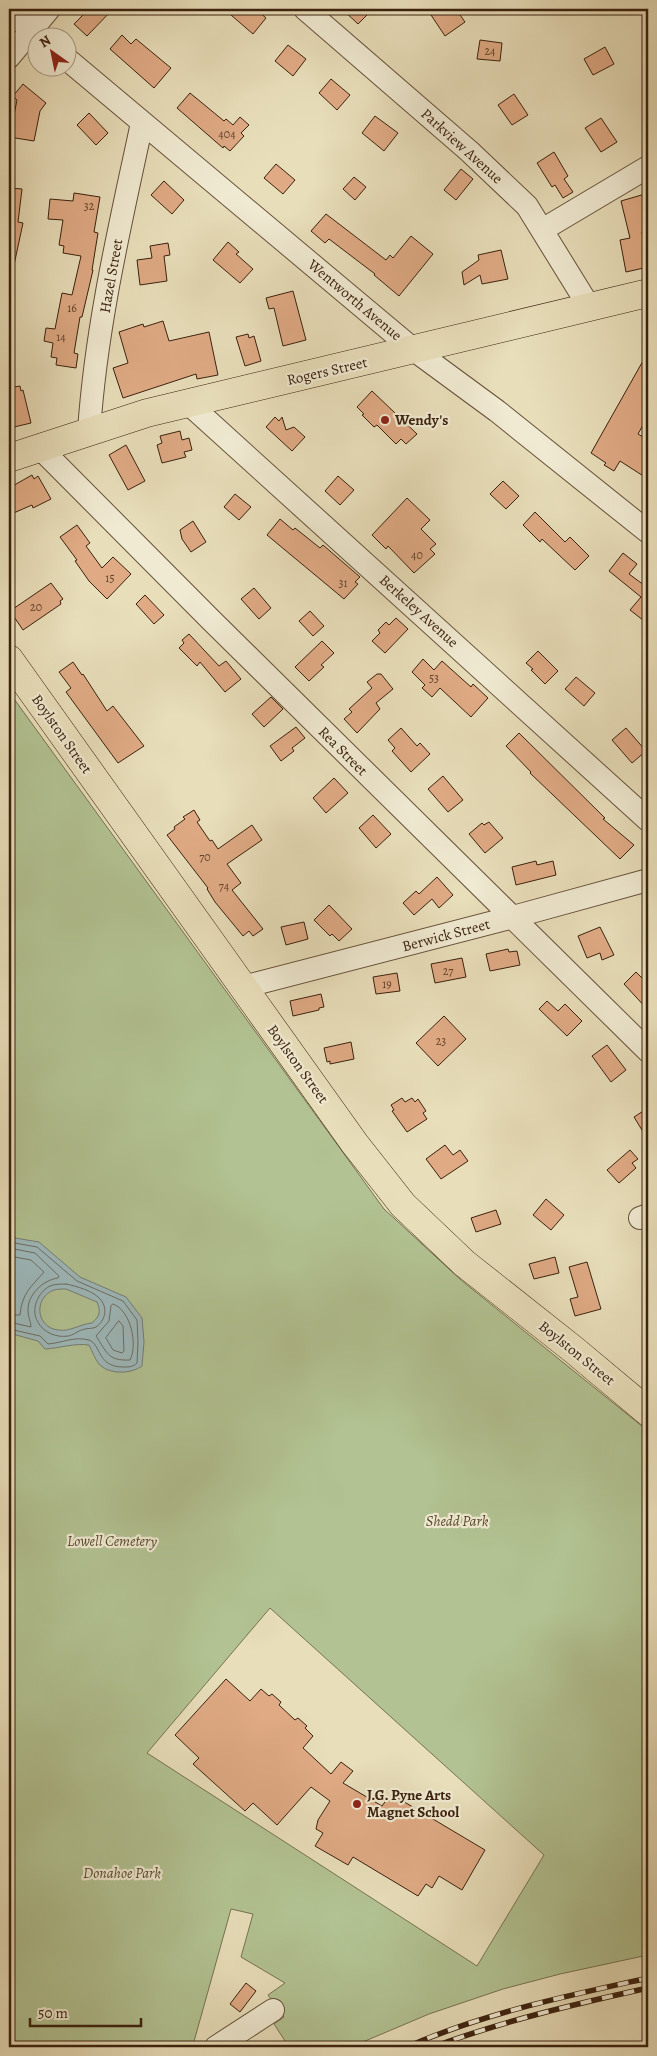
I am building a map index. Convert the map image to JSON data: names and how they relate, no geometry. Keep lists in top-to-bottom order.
{
  "streets": {
    "main road": ["Rogers Street", "Boylston Street"],
    "street": [
      "Parkview Avenue",
      "Hazel Street",
      "Wentworth Avenue",
      "Berkeley Avenue",
      "Rea Street",
      "Berwick Street"
    ]
  },
  "crossings": [
    ["Parkview Avenue", "Rogers Street"],
    ["Hazel Street", "Wentworth Avenue"],
    ["Hazel Street", "Rogers Street"],
    ["Wentworth Avenue", "Rogers Street"],
    ["Rogers Street", "Berkeley Avenue"],
    ["Rogers Street", "Rea Street"],
    ["Boylston Street", "Berwick Street"],
    ["Rea Street", "Berwick Street"]
  ],
  "parks": ["Shedd Park", "Lowell Cemetery", "Donahoe Park"],
  "places": ["Wendy's", "J.G. Pyne Arts Magnet School"],
  "house_numbers": [
    "24",
    "404",
    "32",
    "16",
    "14",
    "40",
    "15",
    "31",
    "20",
    "53",
    "70",
    "74",
    "27",
    "19",
    "23"
  ],
  "scale_bar": "50 m",
  "north": "top left"
}
